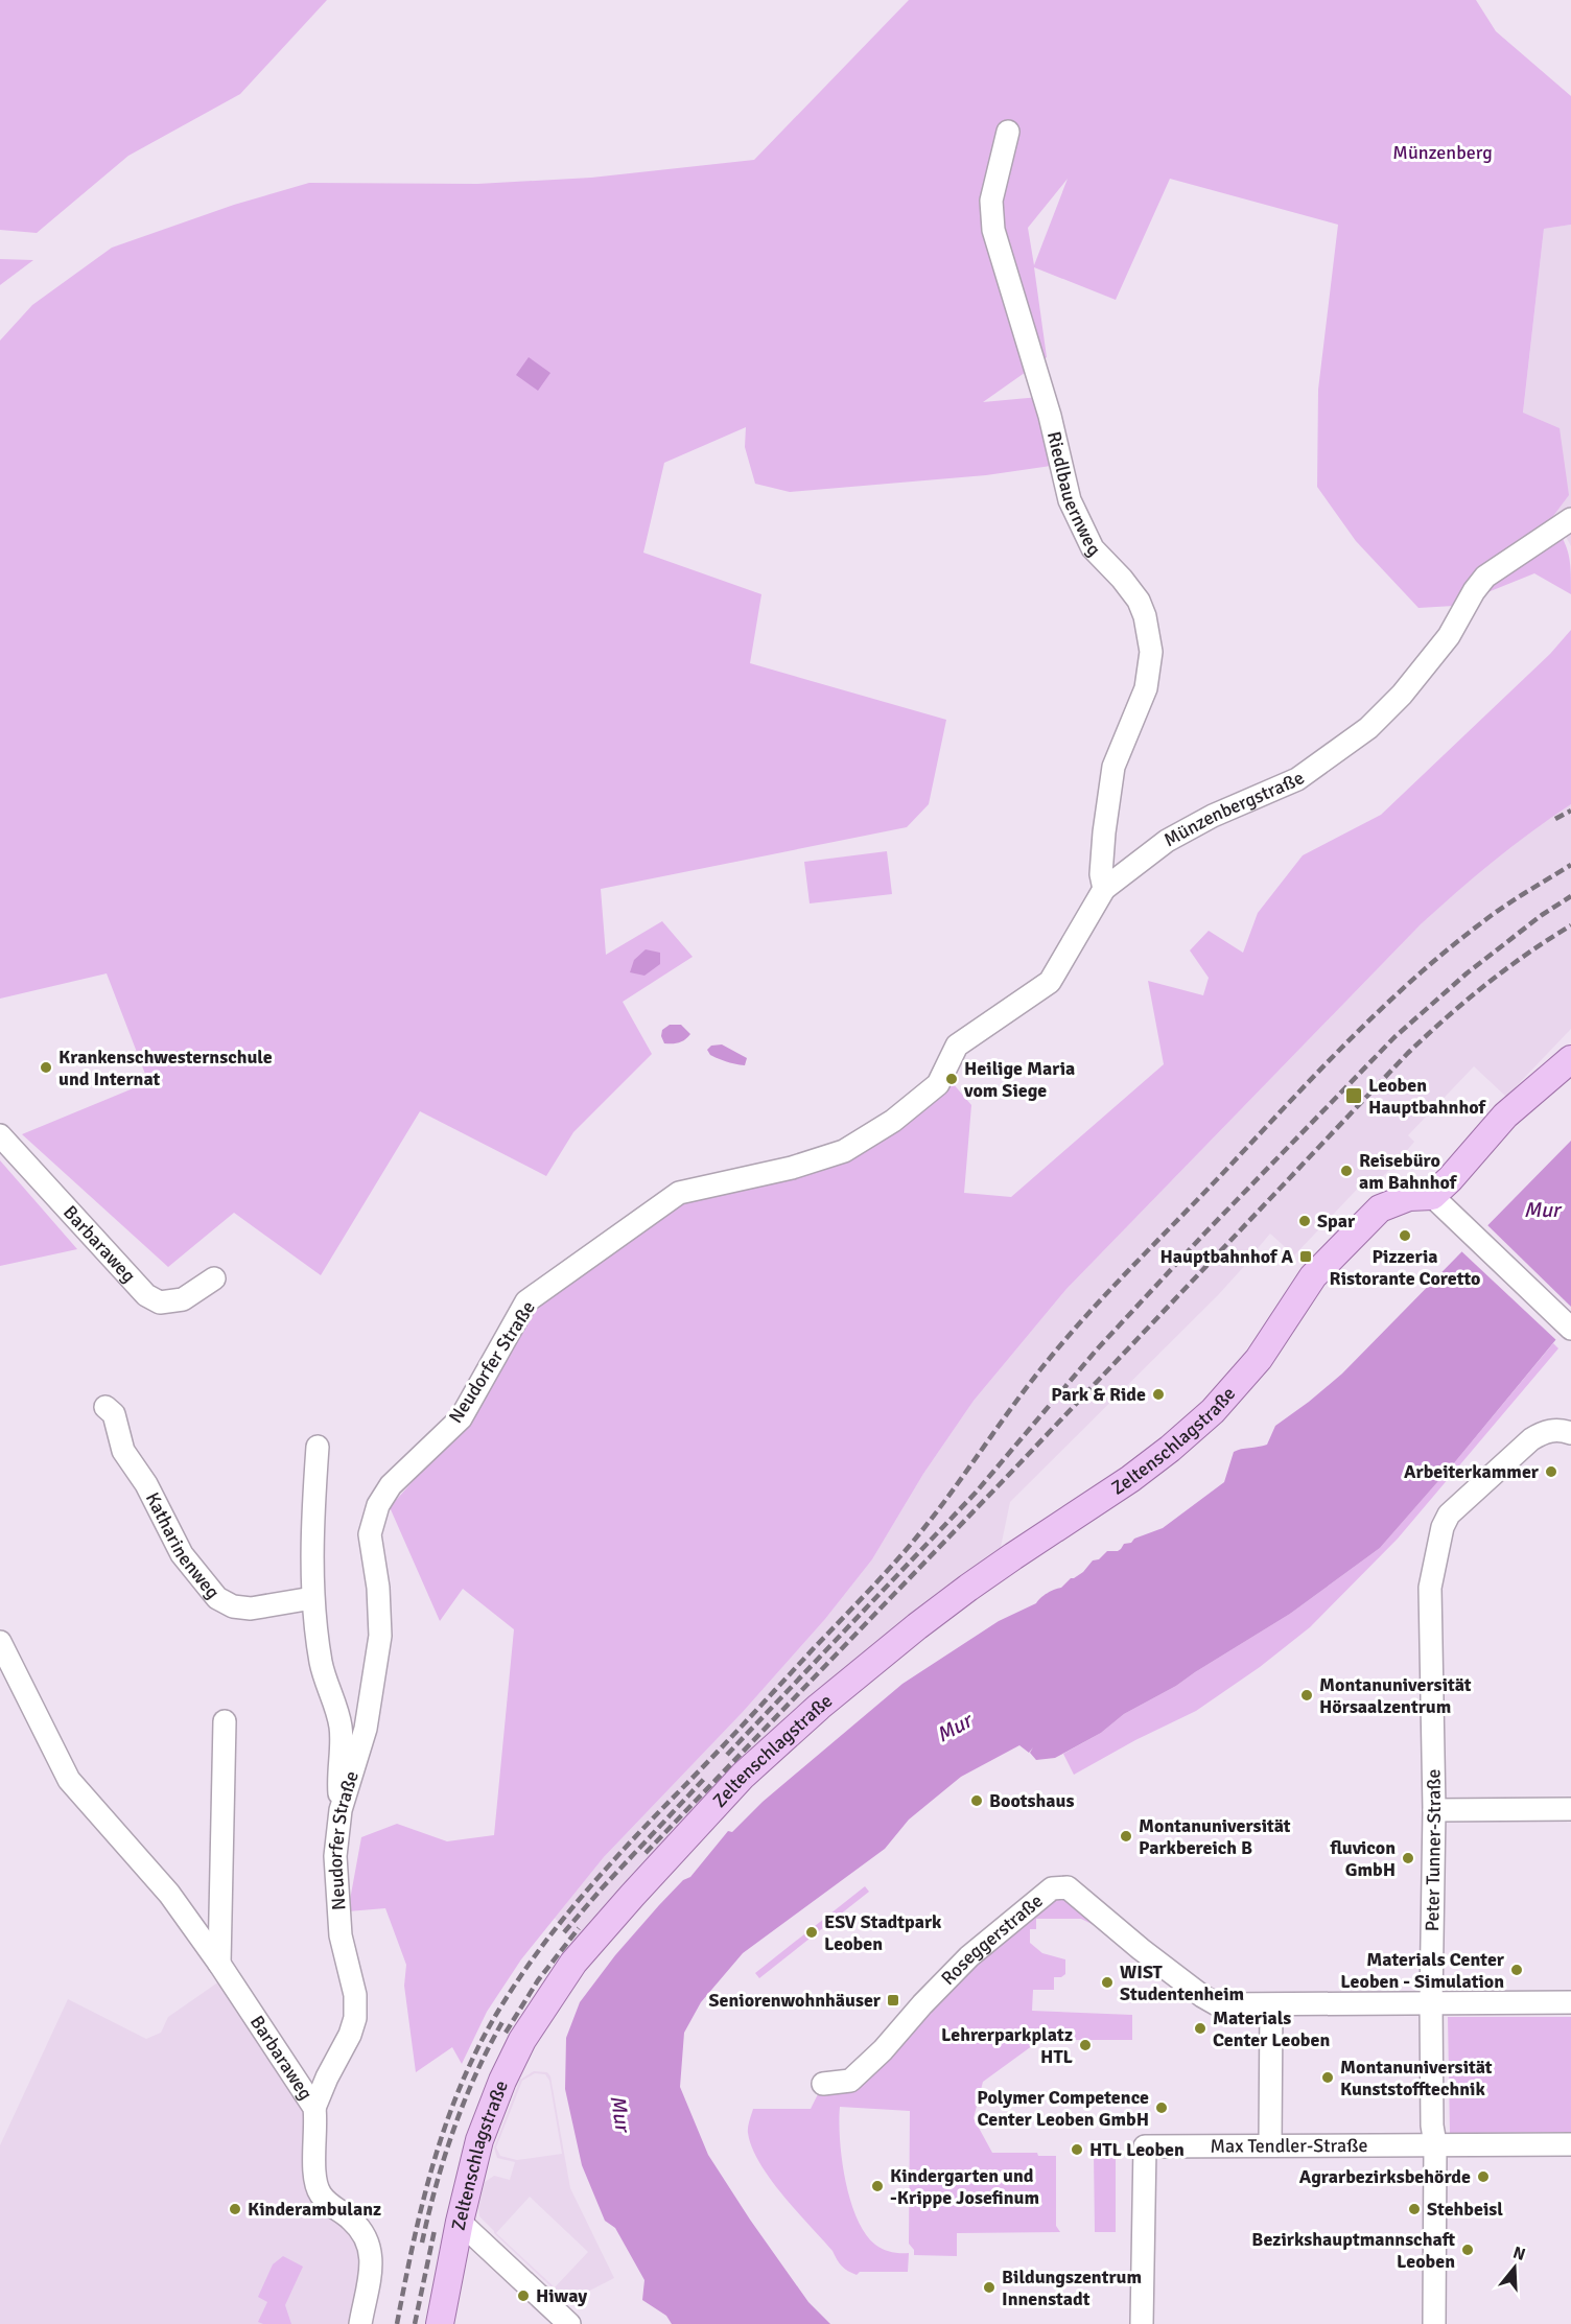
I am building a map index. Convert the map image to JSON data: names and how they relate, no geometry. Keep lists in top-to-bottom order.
{
  "streets": {
    "main road": ["Zeltenschlagstraße"],
    "street": [
      "Riedlbauernweg",
      "Münzenbergstraße",
      "Barbaraweg",
      "Neudorfer Straße",
      "Katharinenweg",
      "Peter Tunner-Straße",
      "Roseggerstraße",
      "Max Tendler-Straße"
    ]
  },
  "crossings": [
    ["Riedlbauernweg", "Münzenbergstraße"],
    ["Riedlbauernweg", "Neudorfer Straße"],
    ["Münzenbergstraße", "Neudorfer Straße"],
    ["Barbaraweg", "Neudorfer Straße"],
    ["Peter Tunner-Straße", "Roseggerstraße"],
    ["Peter Tunner-Straße", "Max Tendler-Straße"]
  ],
  "water": ["Mur"],
  "parks": ["Münzenberg"],
  "places": {
    "other": [
      "Krankenschwesternschule und Internat",
      "Heilige Maria vom Siege",
      "Reisebüro am Bahnhof",
      "Spar",
      "Pizzeria Ristorante Coretto",
      "Park & Ride",
      "Arbeiterkammer",
      "Montanuniversität Hörsaalzentrum",
      "Bootshaus",
      "Montanuniversität Parkbereich B",
      "fluvicon GmbH",
      "ESV Stadtpark Leoben",
      "Materials Center Leoben - Simulation",
      "WIST Studentenheim",
      "Materials Center Leoben",
      "Lehrerparkplatz HTL",
      "Montanuniversität Kunststofftechnik",
      "Polymer Competence Center Leoben GmbH",
      "HTL Leoben",
      "Agrarbezirksbehörde",
      "Kindergarten und -Krippe Josefinum",
      "Kinderambulanz",
      "Stehbeisl",
      "Bezirkshauptmannschaft Leoben",
      "Bildungszentrum Innenstadt",
      "Hiway"
    ],
    "transit": ["Leoben Hauptbahnhof", "Hauptbahnhof A", "Seniorenwohnhäuser"]
  },
  "north": "top"
}
